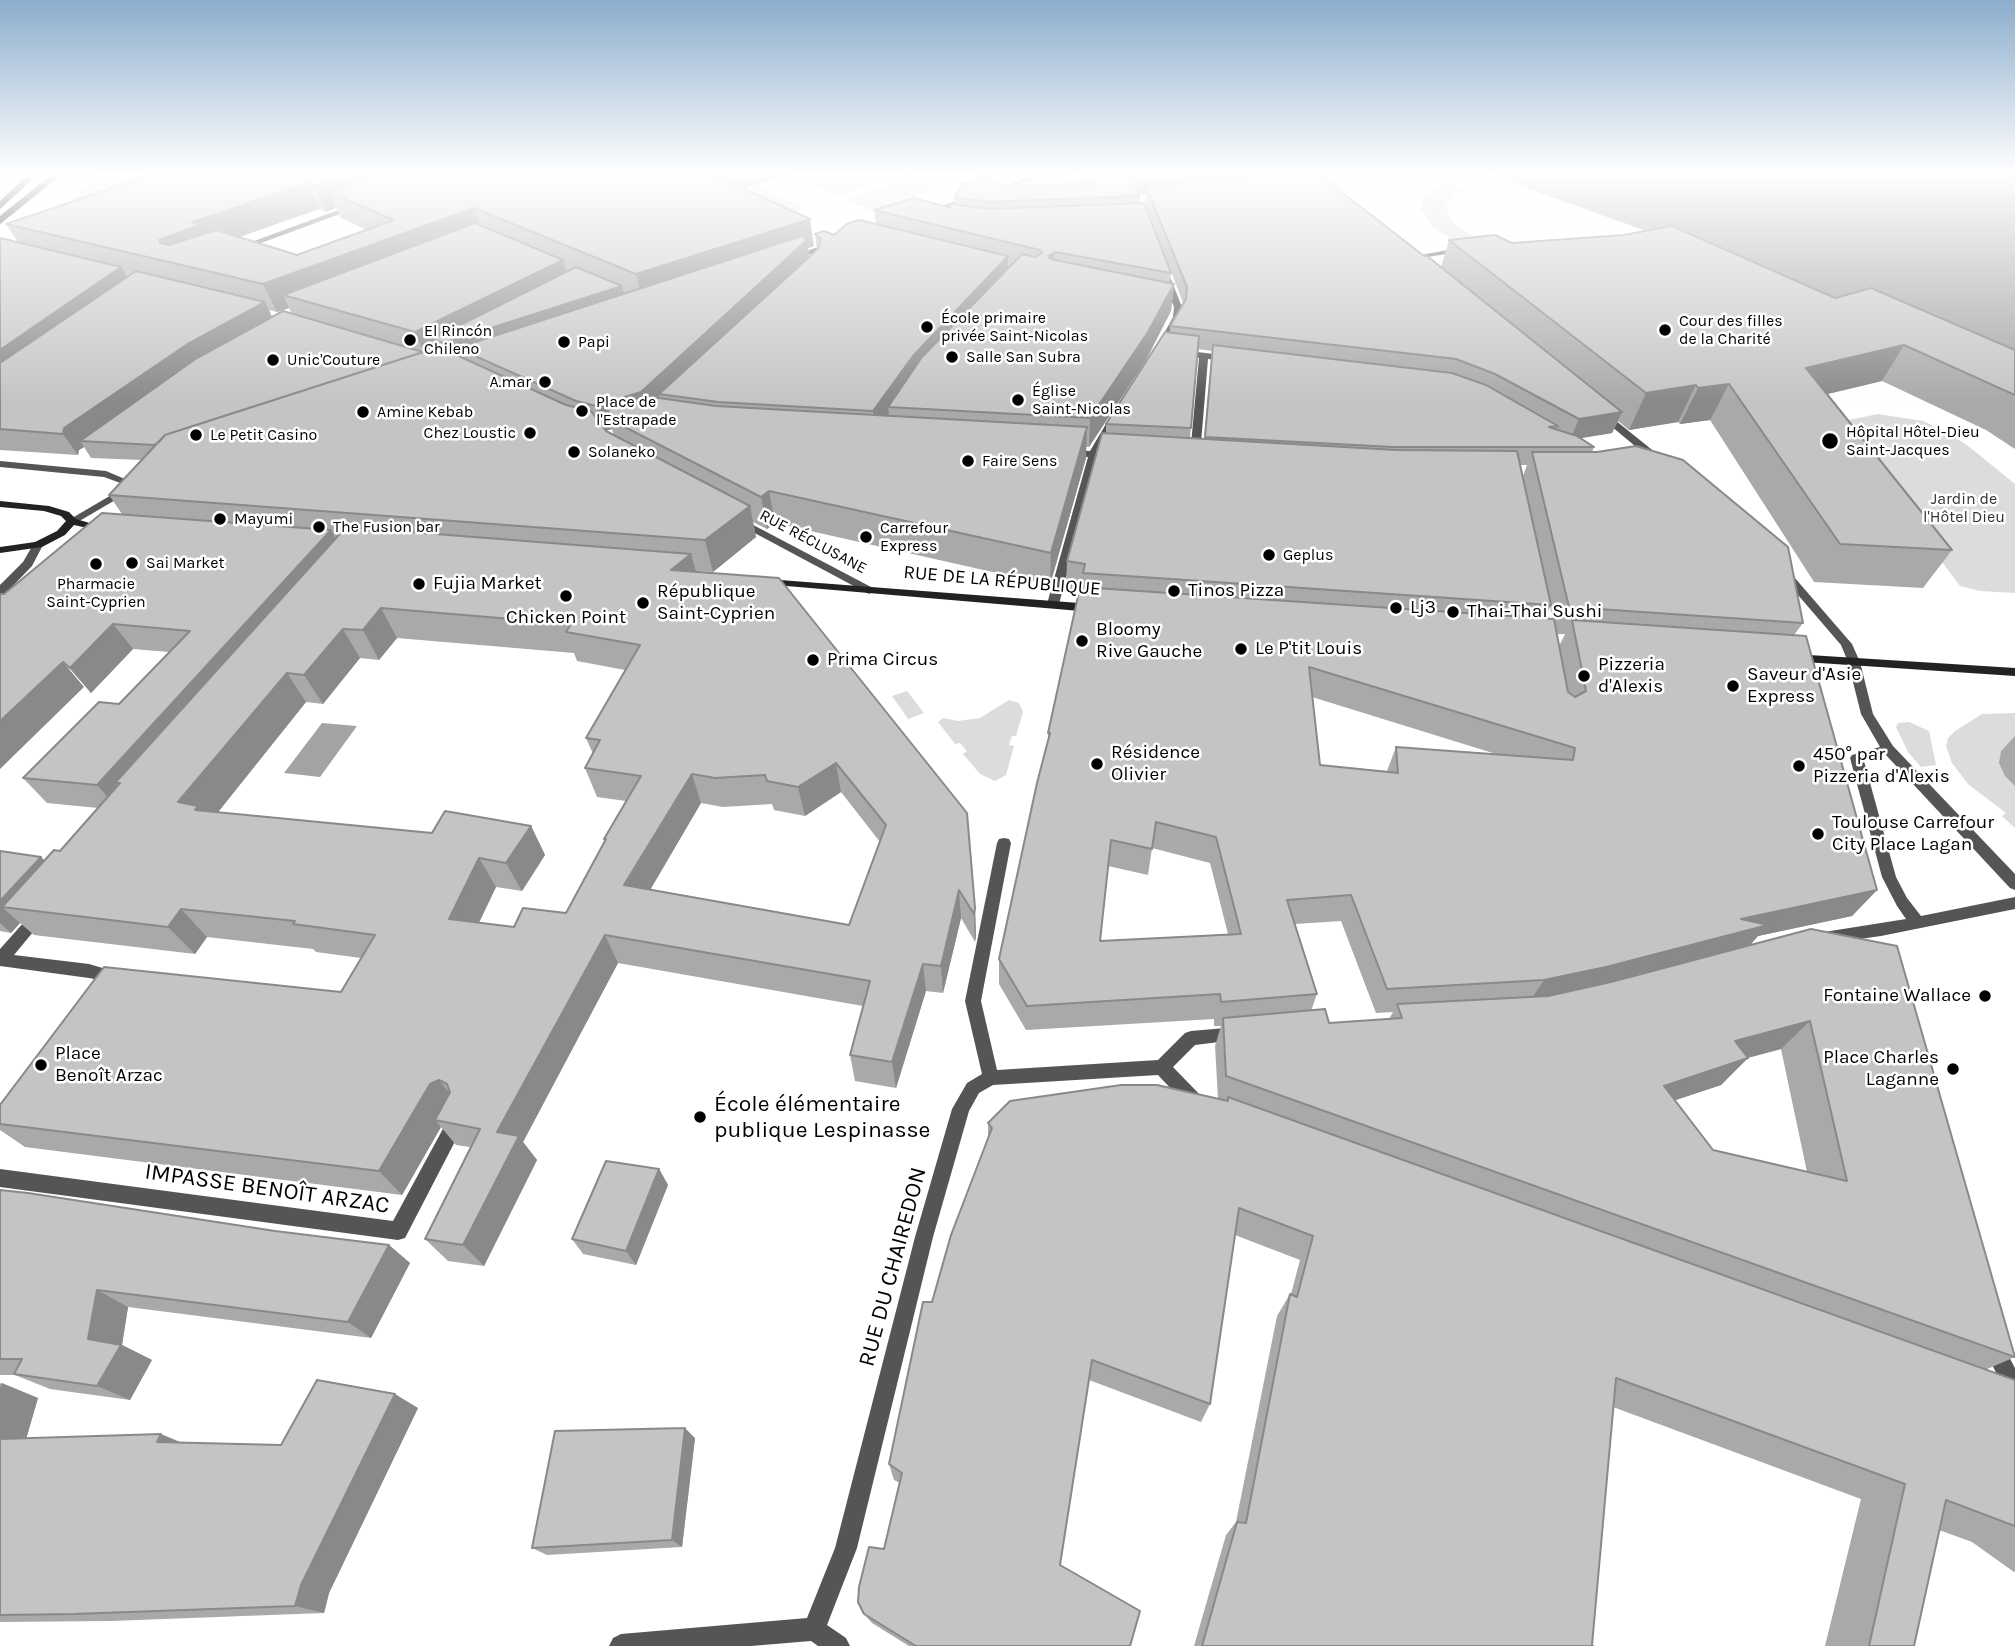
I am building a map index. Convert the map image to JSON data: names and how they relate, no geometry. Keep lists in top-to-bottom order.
{
  "streets": {
    "street": [
      "RUE RÉCLUSANE",
      "RUE DE LA RÉPUBLIQUE",
      "IMPASSE BENOÎT ARZAC",
      "RUE DU CHAIREDON"
    ]
  },
  "crossings": [
    ["RUE RÉCLUSANE", "RUE DE LA RÉPUBLIQUE"]
  ],
  "parks": ["Jardin de l'Hôtel Dieu"],
  "places": [
    "École primaire privée Saint-Nicolas",
    "Cour des filles de la Charité",
    "El Rincón Chileno",
    "Papi",
    "Salle San Subra",
    "Unic'Couture",
    "A.mar",
    "Église Saint-Nicolas",
    "Place de l'Estrapade",
    "Amine Kebab",
    "Chez Loustic",
    "Le Petit Casino",
    "Hôpital Hôtel-Dieu Saint-Jacques",
    "Solaneko",
    "Faire Sens",
    "Mayumi",
    "The Fusion bar",
    "Carrefour Express",
    "Geplus",
    "Sai Market",
    "Pharmacie Saint-Cyprien",
    "Fujia Market",
    "Tinos Pizza",
    "Chicken Point",
    "République Saint-Cyprien",
    "Lj3",
    "Thai-Thai Sushi",
    "Bloomy Rive Gauche",
    "Le P'tit Louis",
    "Prima Circus",
    "Pizzeria d'Alexis",
    "Saveur d'Asie Express",
    "Résidence Olivier",
    "450° par Pizzeria d'Alexis",
    "Toulouse Carrefour City Place Lagan",
    "Fontaine Wallace",
    "Place Benoît Arzac",
    "Place Charles Laganne",
    "École élémentaire publique Lespinasse"
  ]
}
